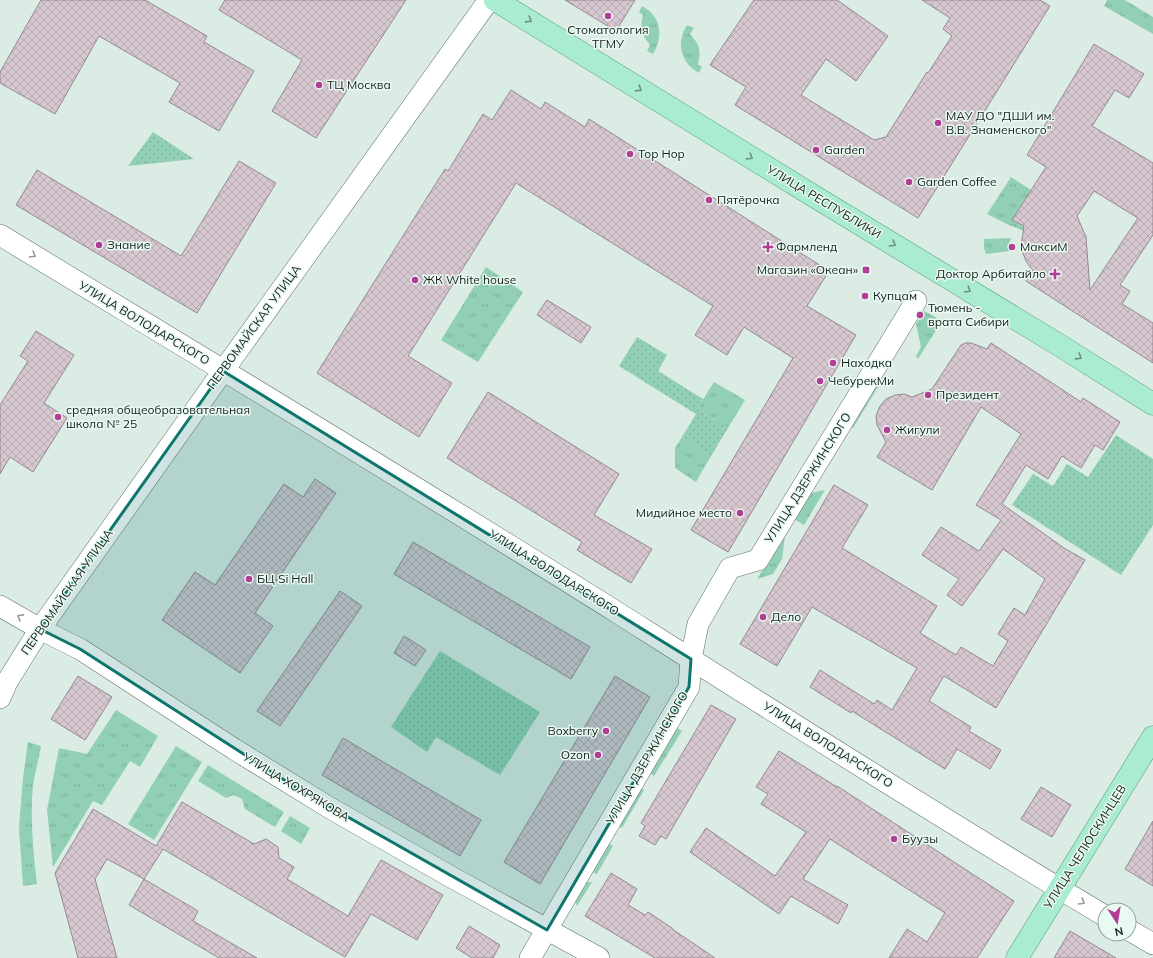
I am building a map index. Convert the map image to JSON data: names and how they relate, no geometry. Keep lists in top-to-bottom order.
{
  "streets": {
    "main road": ["УЛИЦА РЕСПУБЛИКИ", "УЛИЦА ЧЕЛЮСКИНЦЕВ"],
    "street": [
      "УЛИЦА ВОЛОДАРСКОГО",
      "ПЕРВОМАЙСКАЯ УЛИЦА",
      "УЛИЦА ДЗЕРЖИНСКОГО",
      "УЛИЦА ХОХРЯКОВА"
    ]
  },
  "crossings": [
    ["УЛИЦА ВОЛОДАРСКОГО", "ПЕРВОМАЙСКАЯ УЛИЦА"],
    ["УЛИЦА ВОЛОДАРСКОГО", "УЛИЦА ДЗЕРЖИНСКОГО"],
    ["УЛИЦА ВОЛОДАРСКОГО", "УЛИЦА ЧЕЛЮСКИНЦЕВ"],
    ["ПЕРВОМАЙСКАЯ УЛИЦА", "УЛИЦА ХОХРЯКОВА"],
    ["УЛИЦА ДЗЕРЖИНСКОГО", "УЛИЦА ХОХРЯКОВА"]
  ],
  "one_way": ["УЛИЦА РЕСПУБЛИКИ"],
  "places": {
    "other": [
      "Стоматология ТГМУ",
      "ТЦ Москва",
      "МАУ ДО \"ДШИ им. В.В. Знаменского\"",
      "Garden",
      "Top Hop",
      "Garden Coffee",
      "Пятёрочка",
      "Знание",
      "МаксиМ",
      "ЖК White house",
      "Купцам",
      "Тюмень - врата Сибири",
      "Находка",
      "ЧебурекМи",
      "Президент",
      "средняя общеобразовательная школа № 25",
      "Жигули",
      "Мидийное место",
      "БЦ Si Hall",
      "Дело",
      "Boxberry",
      "Ozon",
      "Буузы"
    ],
    "health": ["Фармленд", "Доктор Арбитайло"],
    "transit": ["Магазин «Океан»"]
  },
  "north": "bottom"
}
